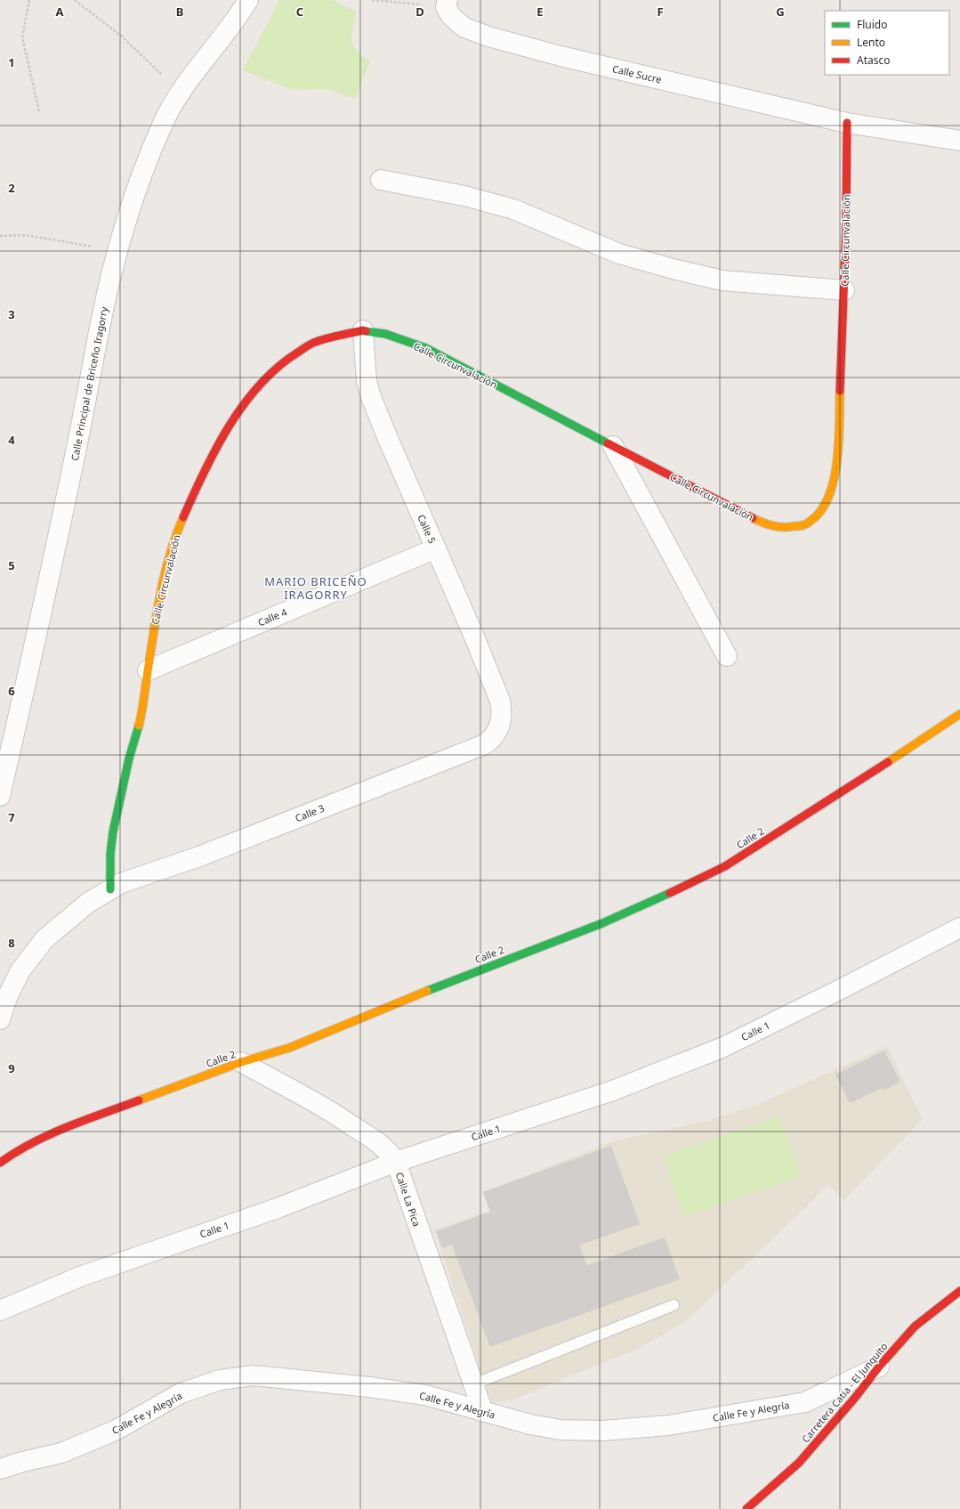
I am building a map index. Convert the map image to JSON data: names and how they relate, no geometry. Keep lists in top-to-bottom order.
{
  "streets": {
    "street": [
      "Calle Sucre",
      "Calle Circunvalación",
      "Calle Principal de Briceño Iragorry",
      "Calle 5",
      "Calle 4",
      "Calle 3",
      "Calle 2",
      "Calle 1",
      "Calle La Pica",
      "Carretera Catia - El Junquito",
      "Calle Fe y Alegría"
    ]
  },
  "crossings": [
    ["Calle Sucre", "Calle Circunvalación"],
    ["Calle Circunvalación", "Calle 5"],
    ["Calle Circunvalación", "Calle 4"],
    ["Calle Circunvalación", "Calle 3"],
    ["Calle 5", "Calle 4"],
    ["Calle 5", "Calle 3"],
    ["Calle 2", "Calle La Pica"],
    ["Calle 1", "Calle La Pica"],
    ["Calle La Pica", "Calle Fe y Alegría"],
    ["Carretera Catia - El Junquito", "Calle Fe y Alegría"]
  ],
  "districts": ["MARIO BRICEÑO IRAGORRY"],
  "legend": ["Fluido", "Lento", "Atasco"],
  "grid": {
    "columns": [
      "A",
      "B",
      "C",
      "D",
      "E",
      "F",
      "G"
    ],
    "rows": [
      "1",
      "2",
      "3",
      "4",
      "5",
      "6",
      "7",
      "8",
      "9"
    ]
  }
}
